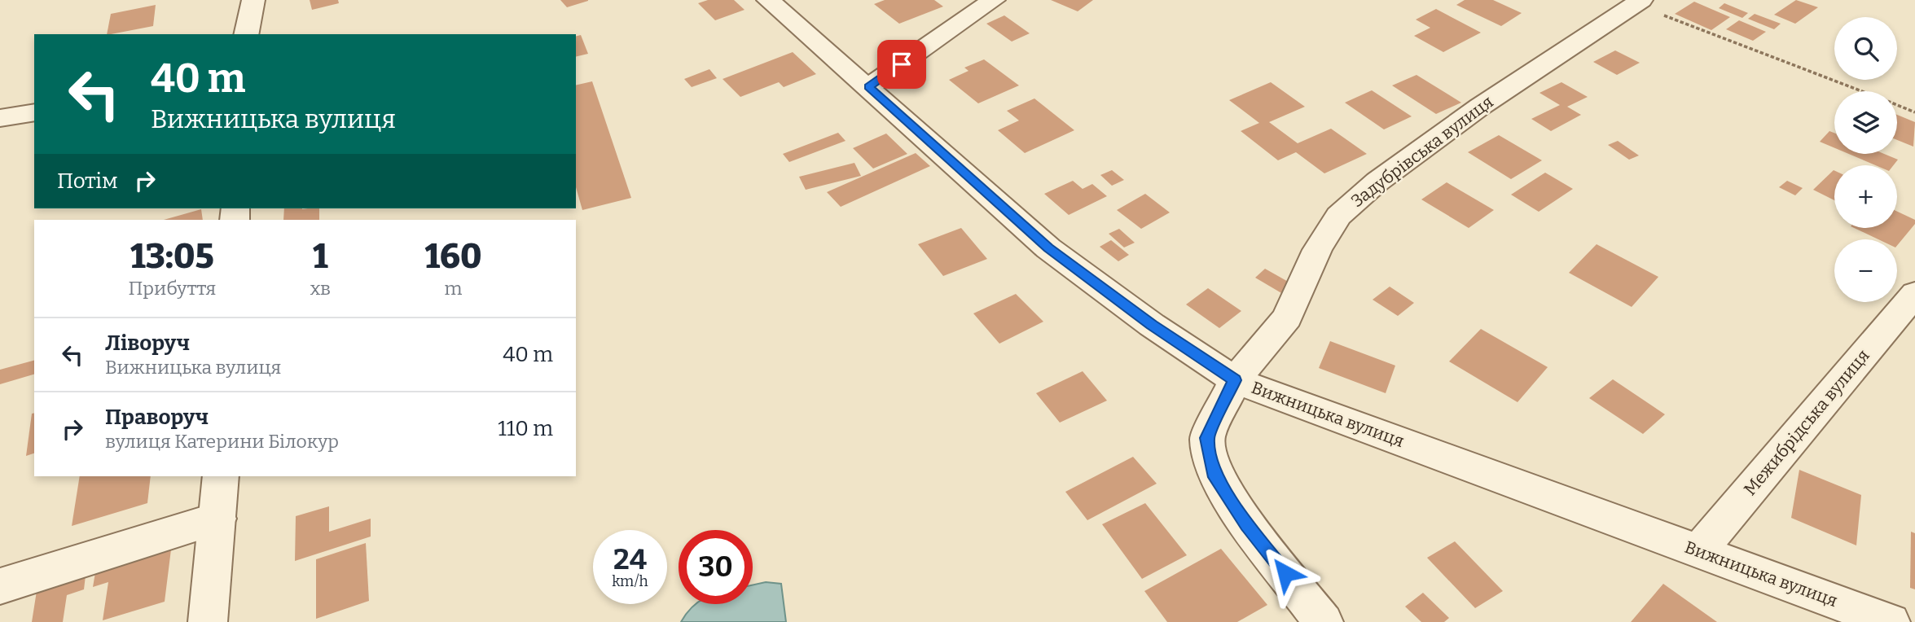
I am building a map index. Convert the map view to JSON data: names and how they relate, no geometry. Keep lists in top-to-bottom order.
{
  "streets": {
    "street": ["Задубрівська вулиця", "Вижницька вулиця", "Межибрідська вулиця"]
  },
  "crossings": [
    ["Задубрівська вулиця", "Вижницька вулиця"],
    ["Вижницька вулиця", "Межибрідська вулиця"]
  ],
  "page": {
    "map_buttons": ["+", "−"],
    "turn": ["40 m", "Вижницька вулиця"],
    "then": "Потім",
    "eta": [
      "13:05",
      "Прибуття",
      "1",
      "хв",
      "160",
      "m"
    ],
    "list": [
      {
        "name": "Ліворуч",
        "note": "Вижницька вулиця",
        "value": "40 m"
      },
      {
        "name": "Праворуч",
        "note": "вулиця Катерини Білокур",
        "value": "110 m"
      }
    ],
    "speed": "24 km/h",
    "limit": "30"
  }
}
